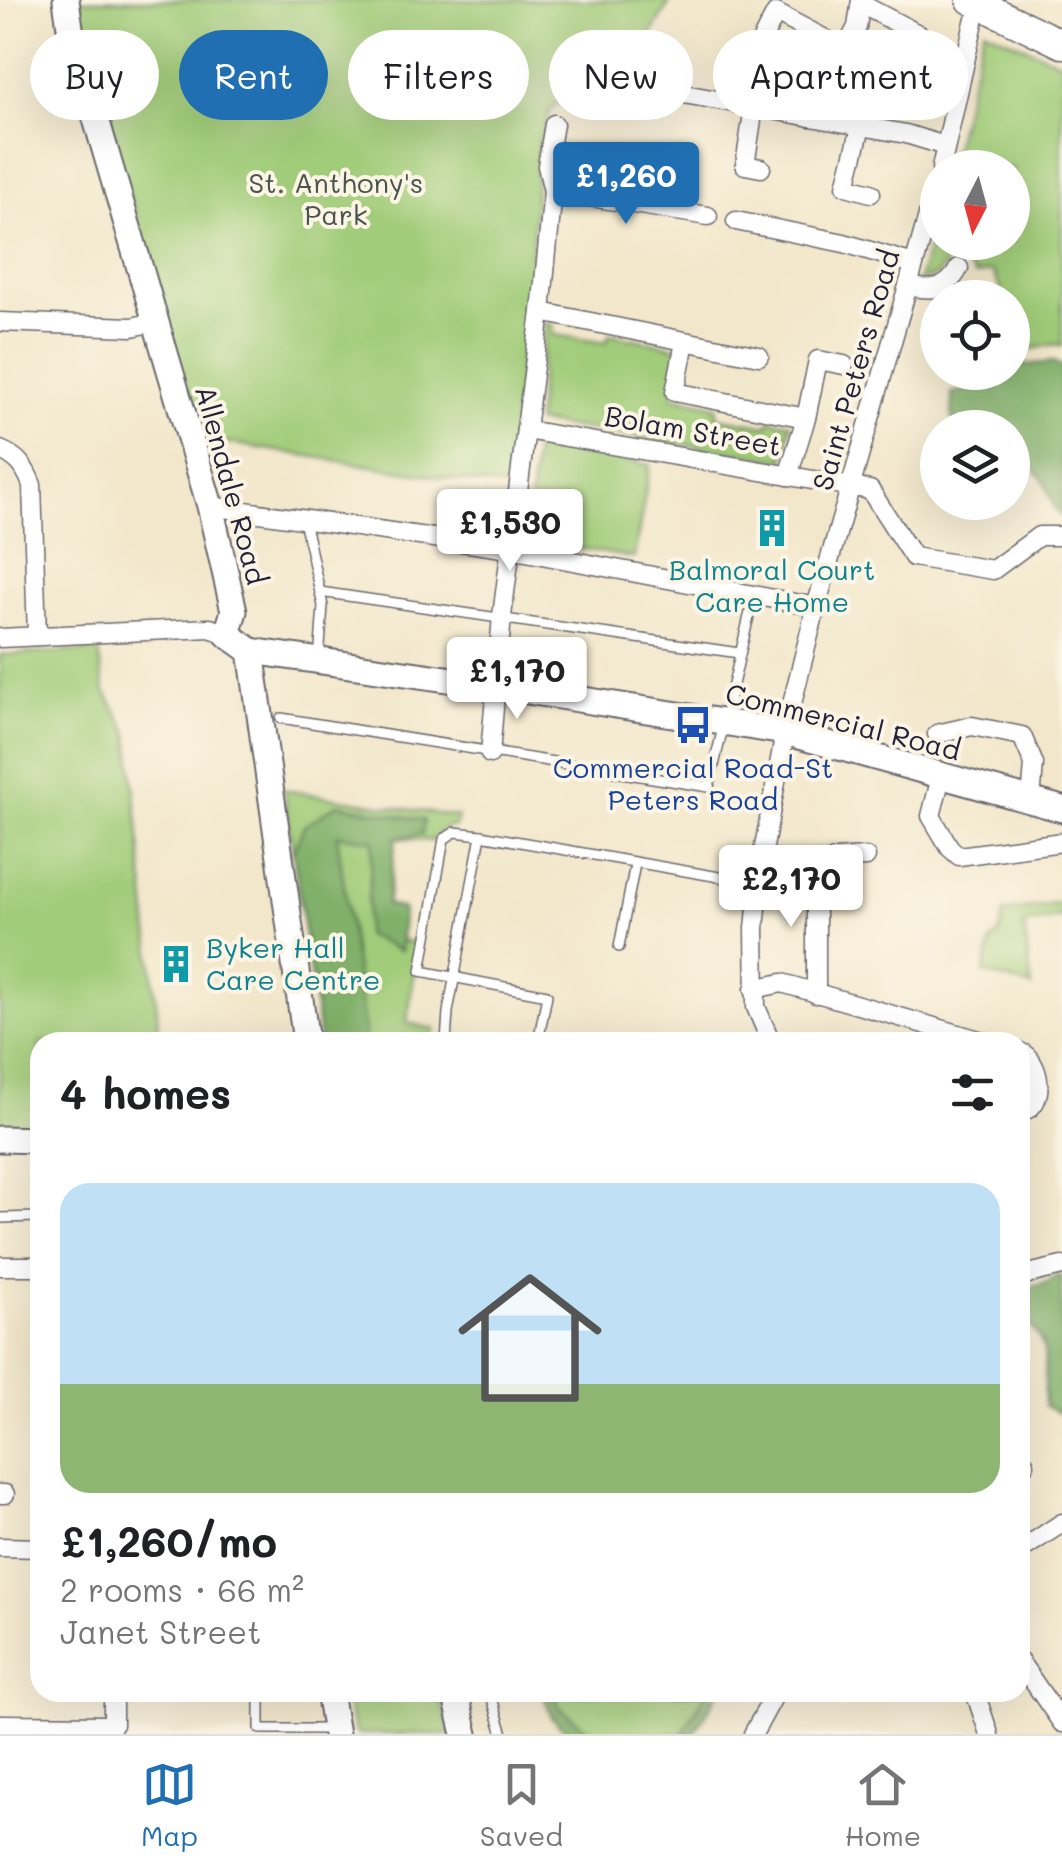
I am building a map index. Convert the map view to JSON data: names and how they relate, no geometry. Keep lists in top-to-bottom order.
{
  "streets": {
    "main road": ["Allendale Road", "Commercial Road"],
    "street": ["Saint Peters Road", "Bolam Street"]
  },
  "crossings": [
    ["Saint Peters Road", "Bolam Street"],
    ["Saint Peters Road", "Commercial Road"]
  ],
  "parks": ["St. Anthony's Park"],
  "places": {
    "building": ["Balmoral Court Care Home", "Byker Hall Care Centre"],
    "bus stop": ["Commercial Road-St Peters Road"]
  },
  "north": "bottom",
  "page": {
    "chip": [
      "Buy",
      "Rent",
      "Filters",
      "New",
      "Apartment"
    ],
    "price": [
      "£1,260",
      "£1,530",
      "£1,170",
      "£2,170"
    ],
    "heading": "4 homes",
    "list": [
      {
        "name": "£1,260/mo",
        "note": "2 rooms · 66 m² · Janet Street"
      }
    ],
    "tabs": ["Map", "Saved", "Home"]
  }
}
